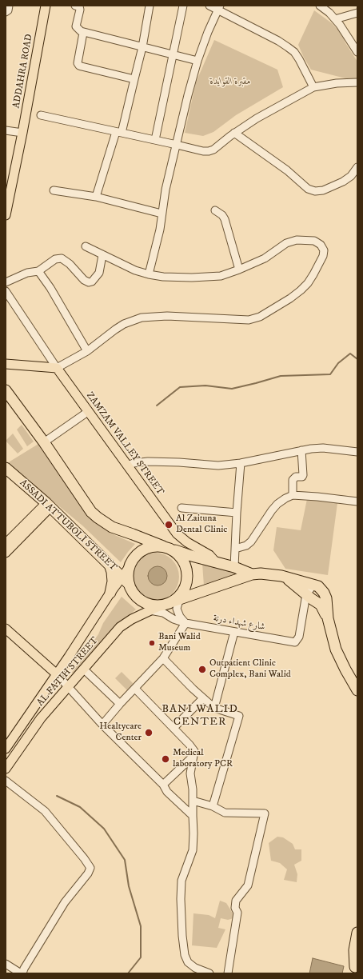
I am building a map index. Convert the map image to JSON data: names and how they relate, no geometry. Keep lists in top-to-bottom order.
{
  "streets": {
    "highway": ["ASSADI ATTUBOLI STREET"],
    "main road": ["ADDAHRA ROAD", "ZAMZAM VALLEY STREET", "AL FATIH STREET"],
    "street": ["شارع شهداء درنة"]
  },
  "crossings": [
    ["ASSADI ATTUBOLI STREET", "AL FATIH STREET"],
    ["شارع شهداء درنة", "AL FATIH STREET"]
  ],
  "districts": ["BANI WALID CENTER"],
  "parks": ["مقبرة القوايدة"],
  "places": [
    "Al Zaituna Dental Clinic",
    "Bani Walid Museum",
    "Outpatient Clinic Complex, Bani Walid",
    "Healtycare Center",
    "Medical laboratory PCR"
  ]
}
